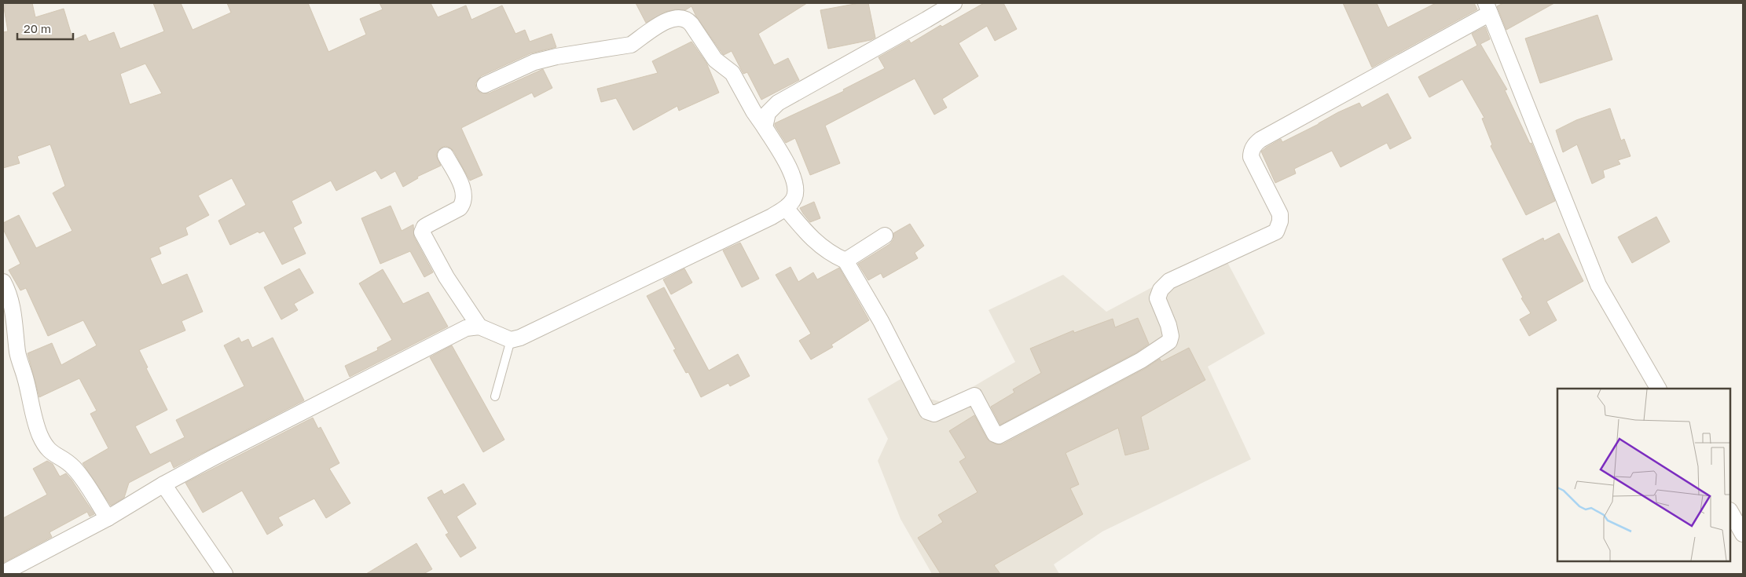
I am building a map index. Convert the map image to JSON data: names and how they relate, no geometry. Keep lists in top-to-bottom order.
{
  "scale_bar": "20 m"
}
